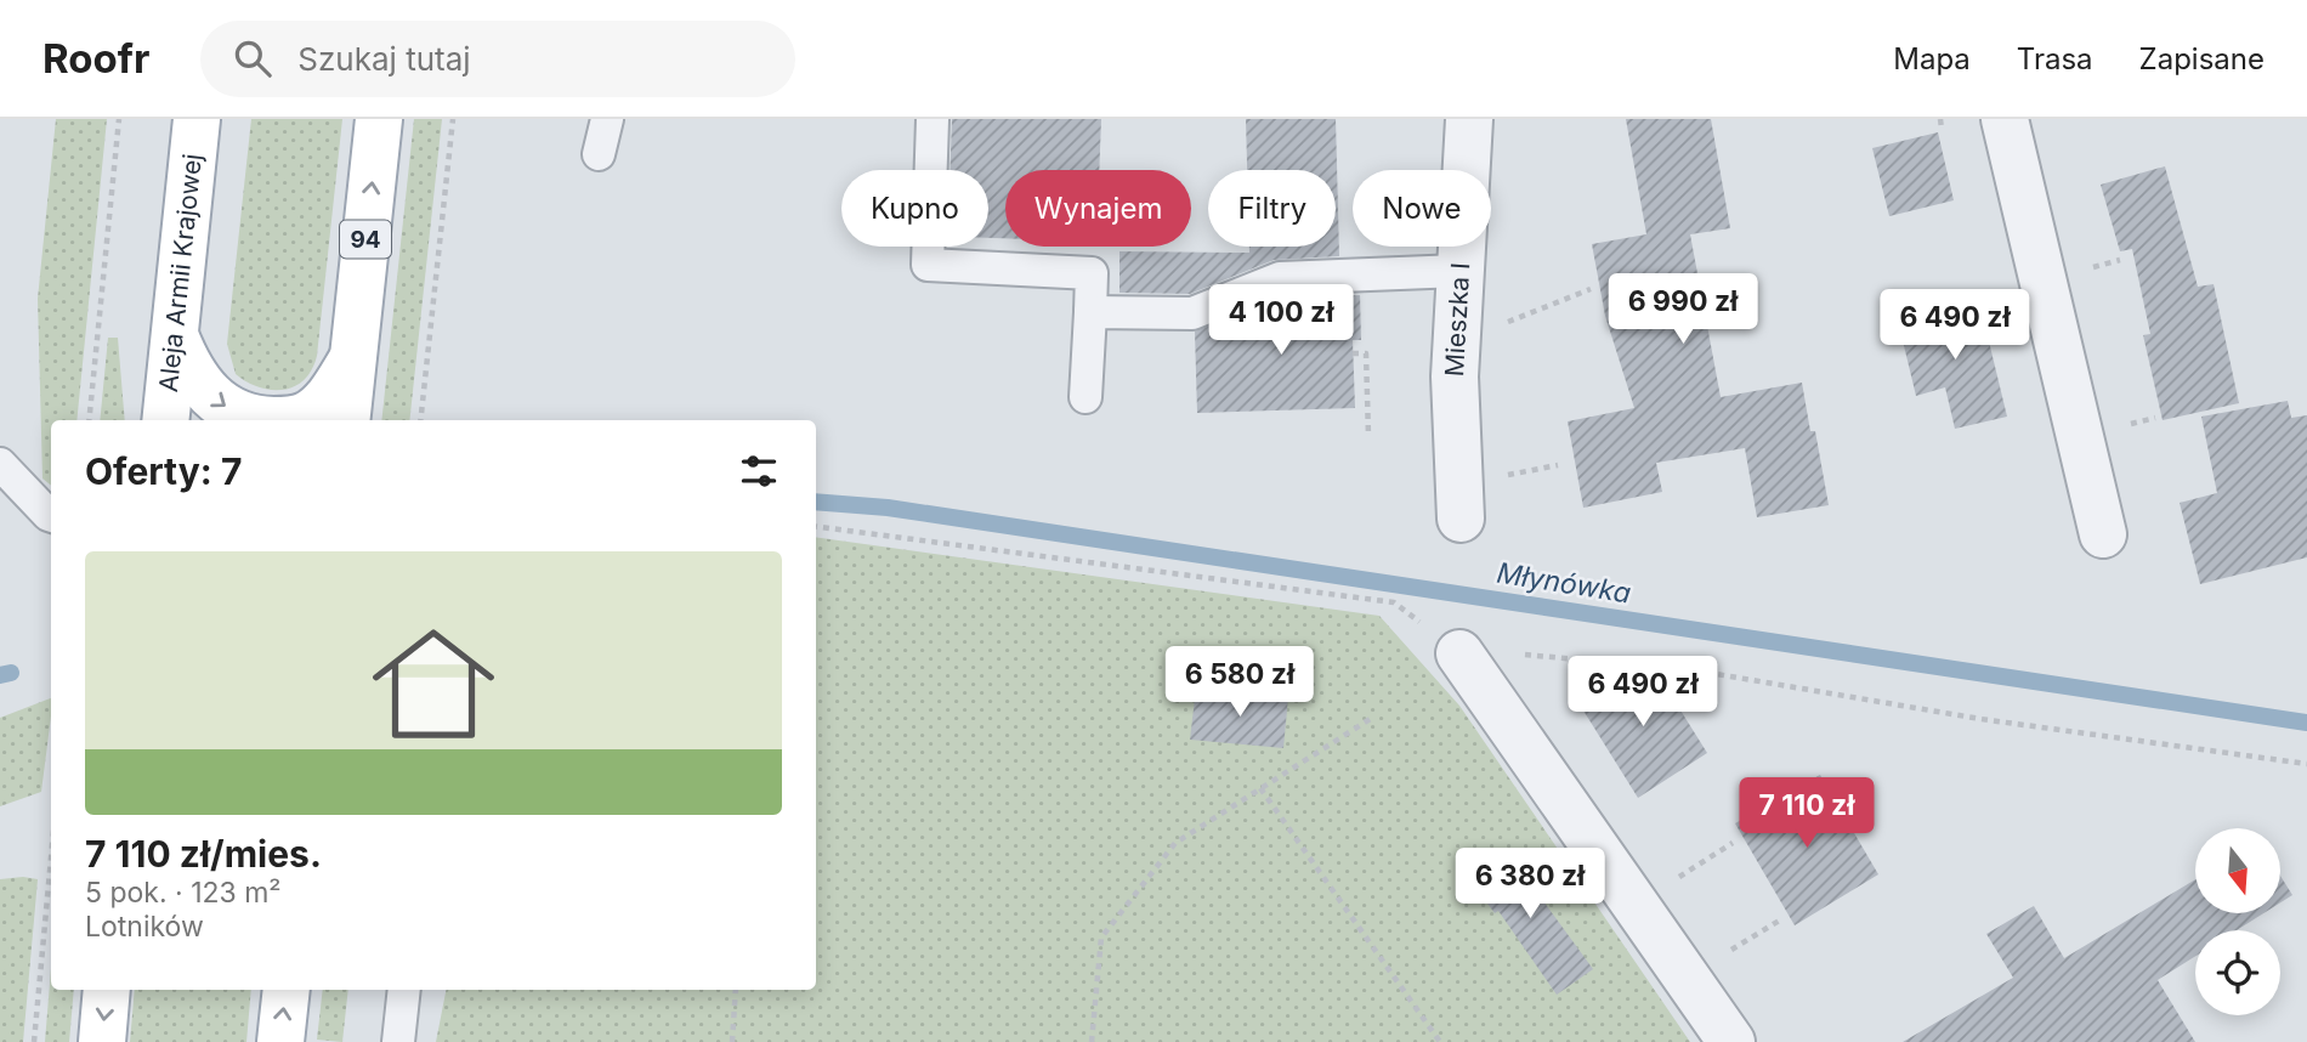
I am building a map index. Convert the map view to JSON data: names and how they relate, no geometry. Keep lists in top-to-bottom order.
{
  "streets": {
    "main road": ["94", "Aleja Armii Krajowej"],
    "street": ["Mieszka I"]
  },
  "water": ["Młynówka"],
  "north": "bottom",
  "page": {
    "header": "Roofr",
    "search": "Szukaj tutaj",
    "nav": ["Mapa", "Trasa", "Zapisane"],
    "chip": [
      "Kupno",
      "Wynajem",
      "Filtry",
      "Nowe"
    ],
    "price": [
      "6 990 zł",
      "4 100 zł",
      "6 490 zł",
      "6 580 zł",
      "6 490 zł",
      "7 110 zł",
      "6 380 zł"
    ],
    "heading": "Oferty: 7",
    "list": [
      {
        "name": "7 110 zł/mies.",
        "note": "5 pok. · 123 m² · Lotników"
      }
    ]
  }
}
